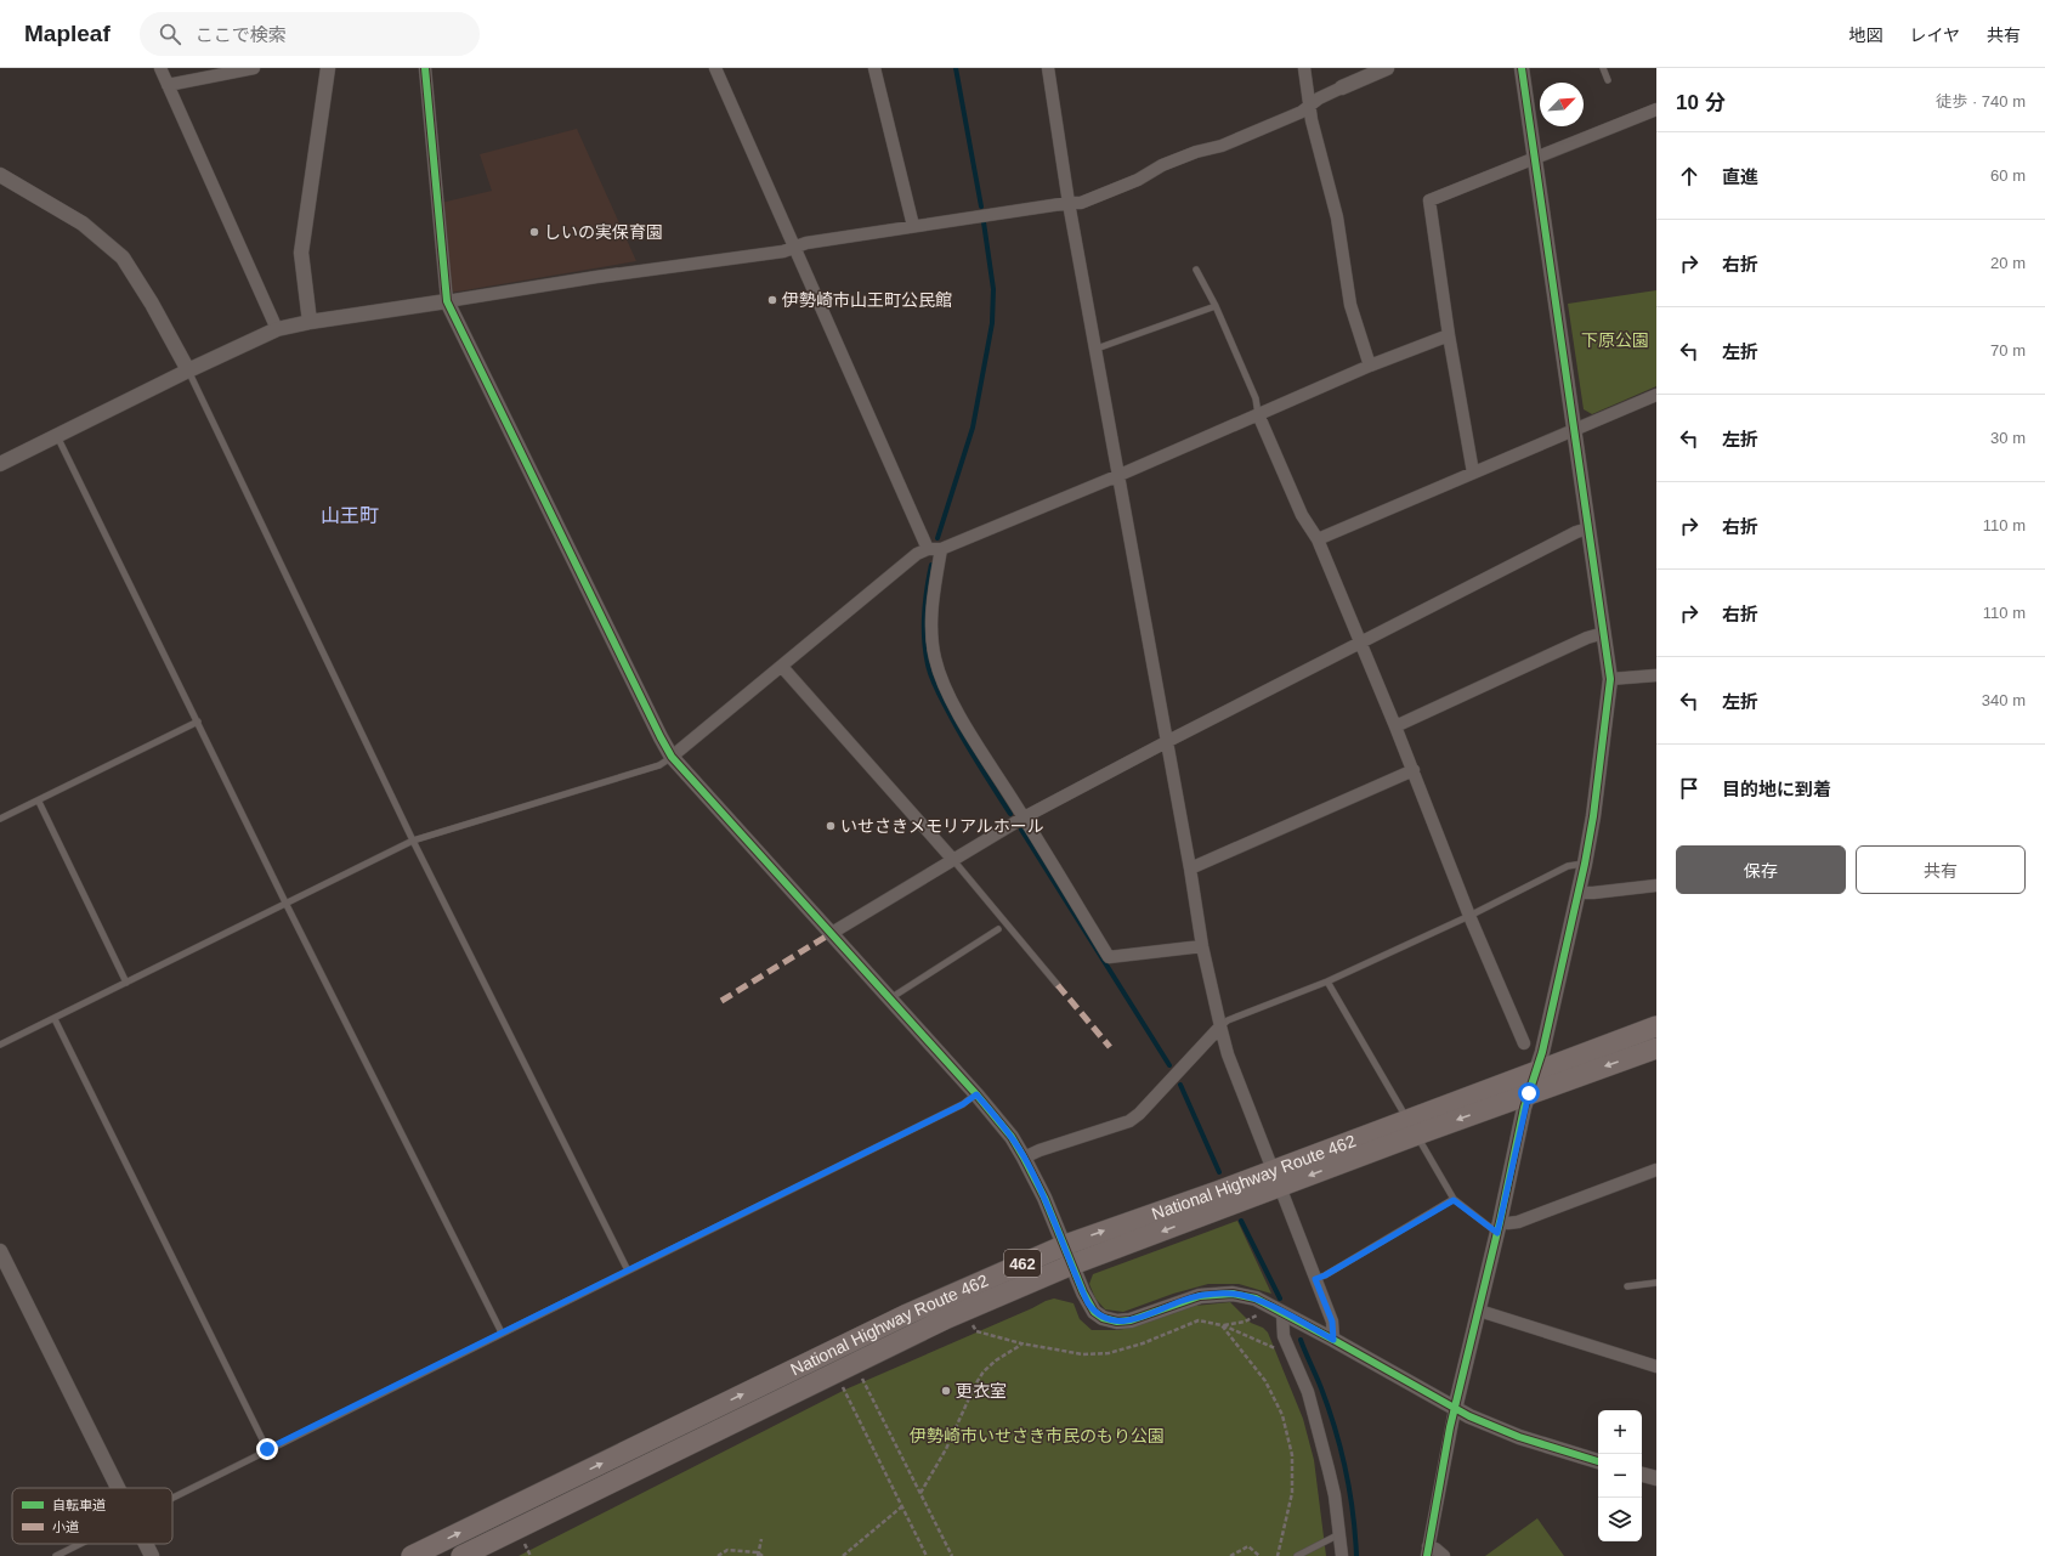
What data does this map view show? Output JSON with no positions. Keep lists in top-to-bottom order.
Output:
{
  "streets": {
    "highway": ["National Highway Route 462", "462"]
  },
  "districts": ["山王町"],
  "parks": ["下原公園", "伊勢崎市いせさき市民のもり公園"],
  "places": [
    "しいの実保育園",
    "伊勢崎市山王町公民館",
    "いせさきメモリアルホール",
    "更衣室"
  ],
  "legend": ["自転車道", "小道"],
  "north": "top right",
  "page": {
    "header": "Mapleaf",
    "search": "ここで検索",
    "nav": ["地図", "レイヤ", "共有"],
    "heading": ["10 分", "徒歩 · 740 m"],
    "list": [
      ["直進", "60 m"],
      ["右折", "20 m"],
      ["左折", "70 m"],
      ["左折", "30 m"],
      ["右折", "110 m"],
      ["右折", "110 m"],
      ["左折", "340 m"],
      "目的地に到着"
    ],
    "buttons": ["保存", "共有"],
    "map_buttons": ["+", "−"]
  }
}
